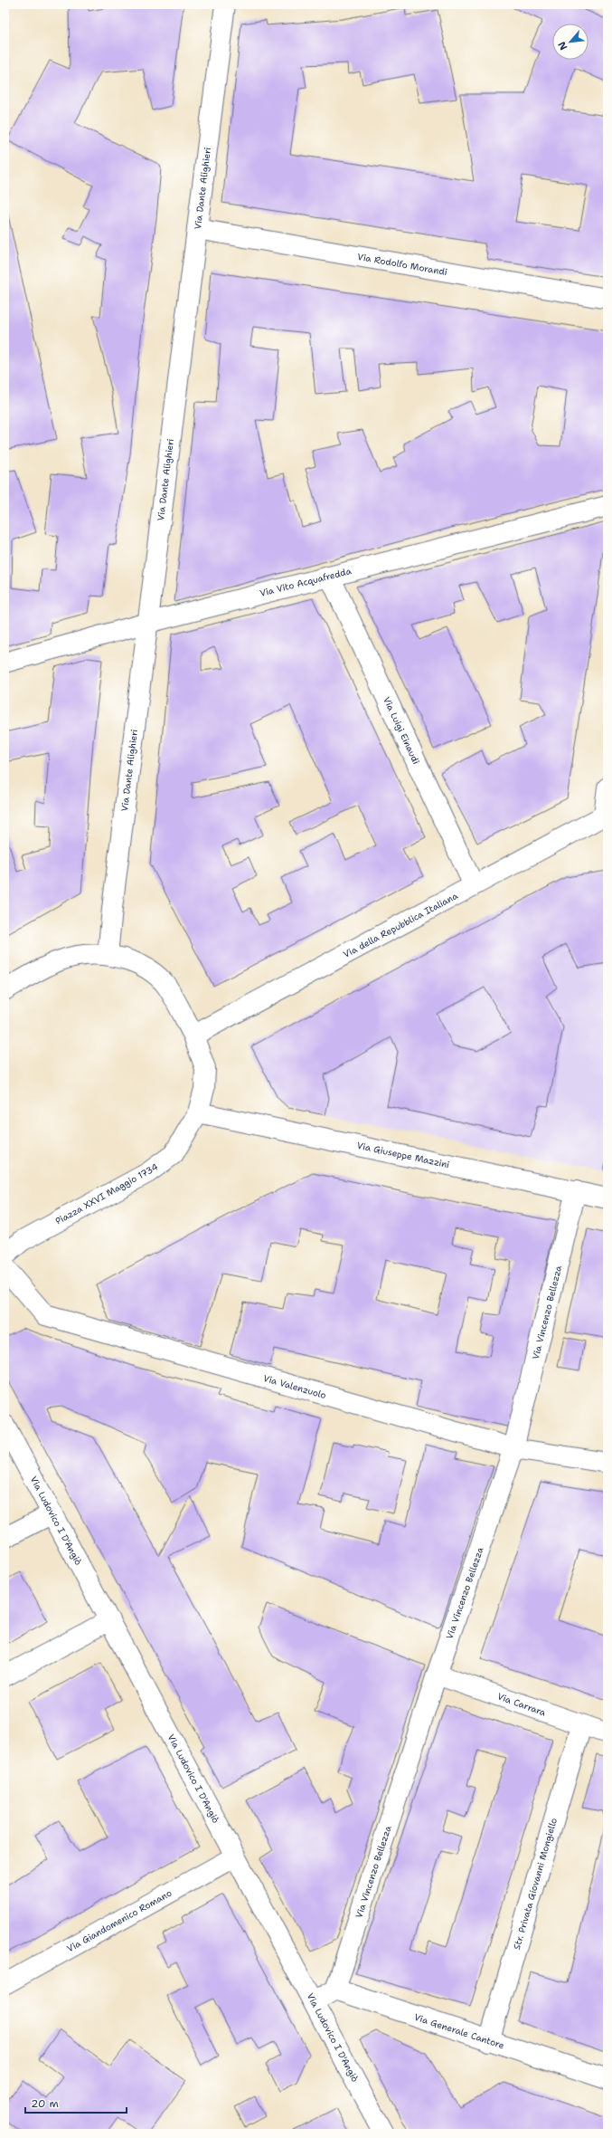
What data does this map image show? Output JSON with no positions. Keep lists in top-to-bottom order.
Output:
{
  "streets": {
    "street": [
      "Via Dante Alighieri",
      "Via Rodolfo Morandi",
      "Via Vito Acquafredda",
      "Via Luigi Einaudi",
      "Via della Repubblica Italiana",
      "Via Giuseppe Mazzini",
      "Piazza XXVI Maggio 1734",
      "Via Vincenzo Bellezza",
      "Via Valenzuolo",
      "Via Ludovico I D'Angiò",
      "Via Carrara",
      "Str. Privata Giovanni Mongiello",
      "Via Giandomenico Romano",
      "Via Generale Cantore"
    ]
  },
  "crossings": [
    ["Via Dante Alighieri", "Via Rodolfo Morandi"],
    ["Via Dante Alighieri", "Via Vito Acquafredda"],
    ["Via Dante Alighieri", "Piazza XXVI Maggio 1734"],
    ["Via Vito Acquafredda", "Via Luigi Einaudi"],
    ["Via Luigi Einaudi", "Via della Repubblica Italiana"],
    ["Via della Repubblica Italiana", "Piazza XXVI Maggio 1734"],
    ["Via Giuseppe Mazzini", "Piazza XXVI Maggio 1734"],
    ["Via Giuseppe Mazzini", "Via Vincenzo Bellezza"],
    ["Via Vincenzo Bellezza", "Via Valenzuolo"],
    ["Via Vincenzo Bellezza", "Via Carrara"],
    ["Via Vincenzo Bellezza", "Via Generale Cantore"],
    ["Via Ludovico I D'Angiò", "Via Giandomenico Romano"],
    ["Via Carrara", "Str. Privata Giovanni Mongiello"],
    ["Str. Privata Giovanni Mongiello", "Via Generale Cantore"]
  ],
  "scale_bar": "20 m",
  "north": "bottom left"
}
